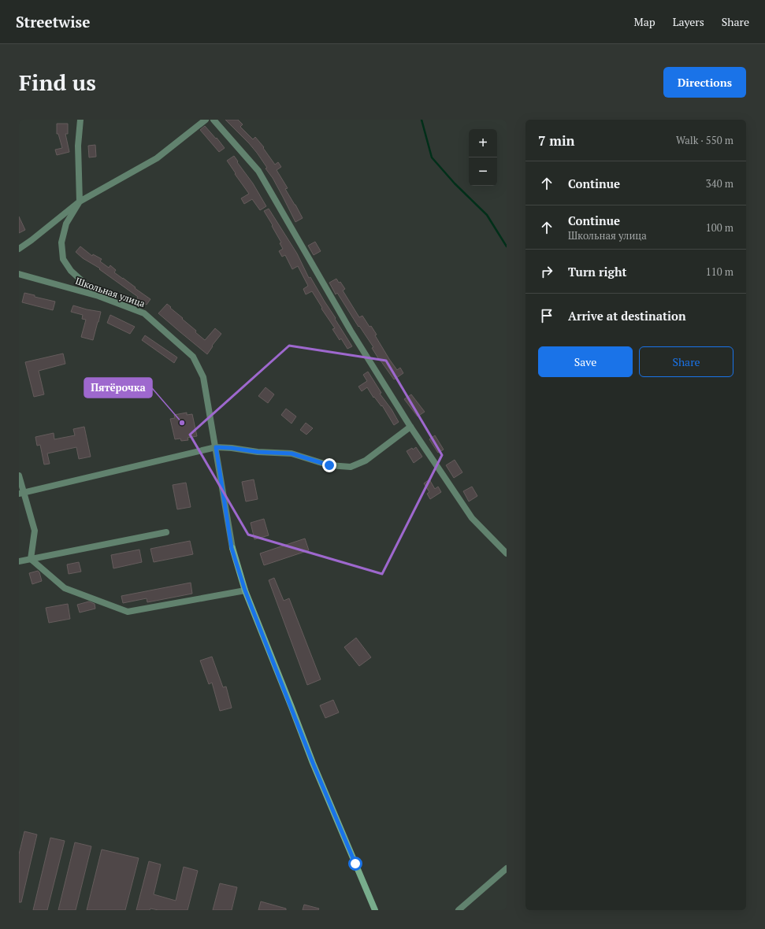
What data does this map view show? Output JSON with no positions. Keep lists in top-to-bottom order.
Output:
{
  "streets": {
    "street": ["Школьная улица"]
  },
  "places": ["Пятёрочка"],
  "page": {
    "header": "Streetwise",
    "nav": ["Map", "Layers", "Share"],
    "buttons": [
      "Directions",
      ["Save", "Share"]
    ],
    "title": "Find us",
    "heading": ["7 min", "Walk · 550 m"],
    "map_buttons": ["+", "−"],
    "list": [
      ["Continue", "340 m"],
      ["Continue", "Школьная улица", "100 m"],
      ["Turn right", "110 m"],
      "Arrive at destination"
    ]
  }
}
